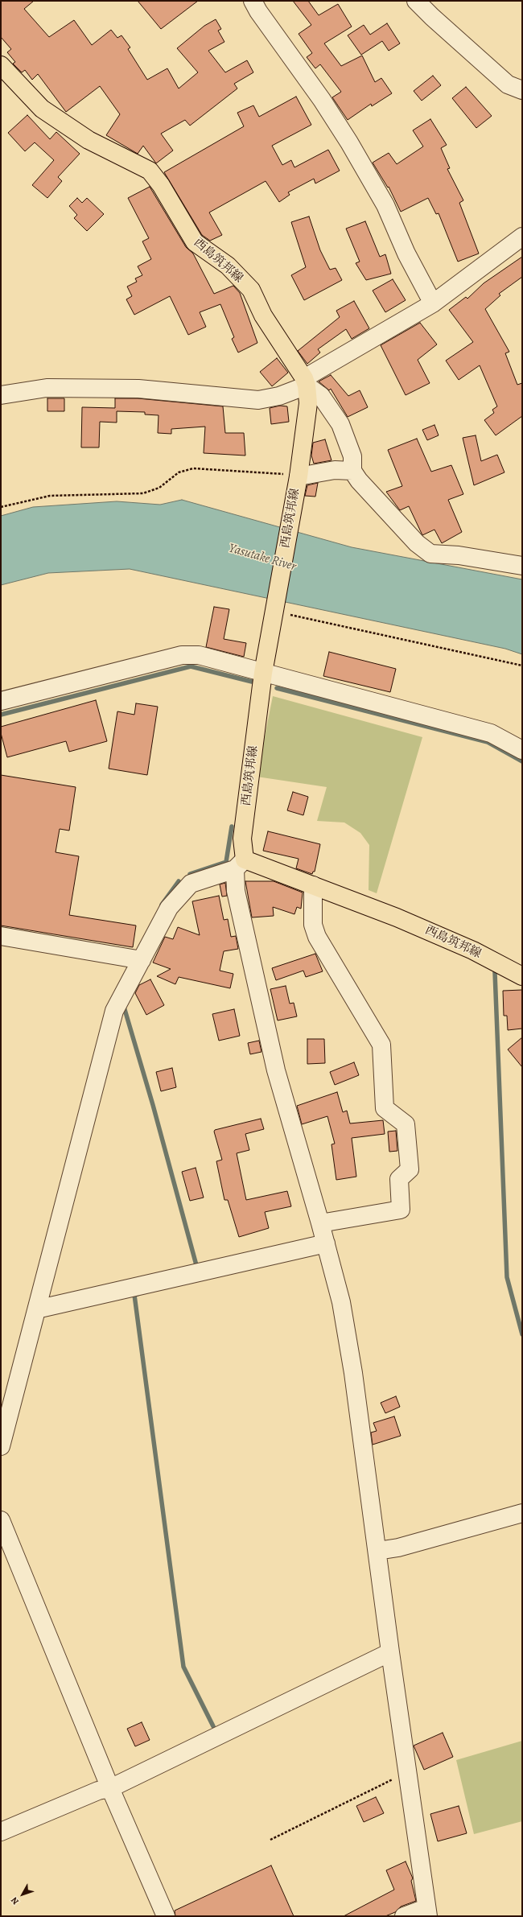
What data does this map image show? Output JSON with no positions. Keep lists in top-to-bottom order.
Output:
{
  "streets": {
    "main road": ["西島筑邦線"]
  },
  "water": ["Yasutake River"],
  "north": "bottom left"
}
